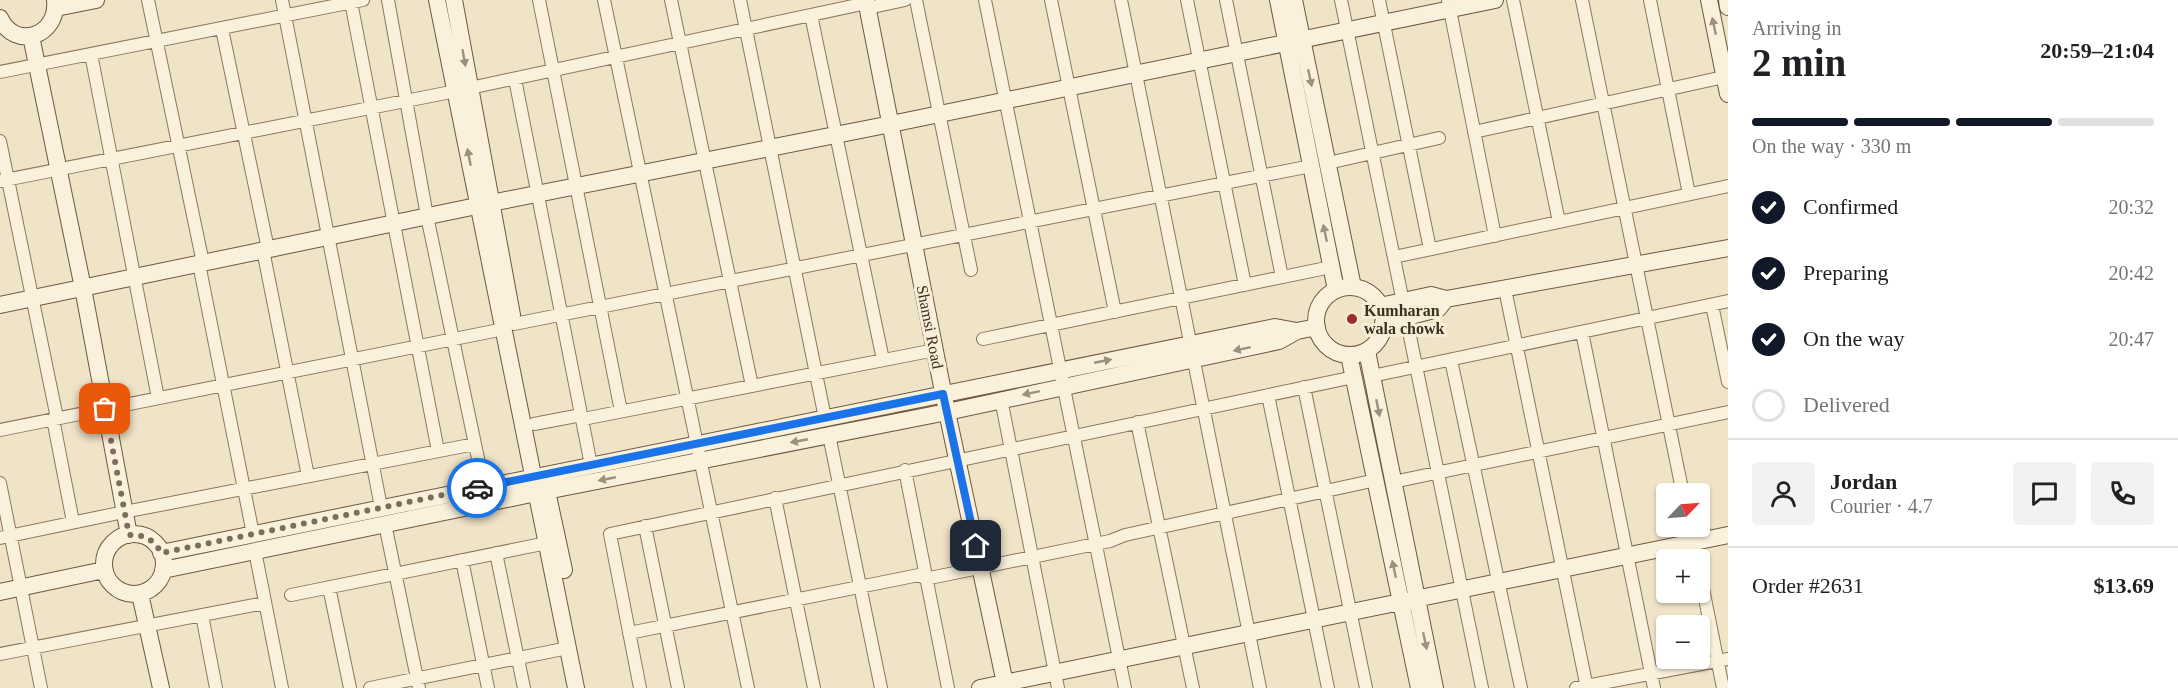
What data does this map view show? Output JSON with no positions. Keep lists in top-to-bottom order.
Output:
{
  "streets": {
    "street": ["Shamsi Road"]
  },
  "places": ["Kumharan wala chowk"],
  "north": "top right",
  "page": {
    "heading": ["2 min", "Arriving in", "20:59–21:04"],
    "panel": [
      "Jordan",
      "Courier · 4.7",
      "Order #2631",
      "$13.69"
    ],
    "bar": "On the way · 330 m",
    "list": [
      ["Confirmed", "20:32"],
      ["Preparing", "20:42"],
      ["On the way", "20:47"],
      "Delivered"
    ],
    "map_buttons": ["+", "−"]
  }
}
